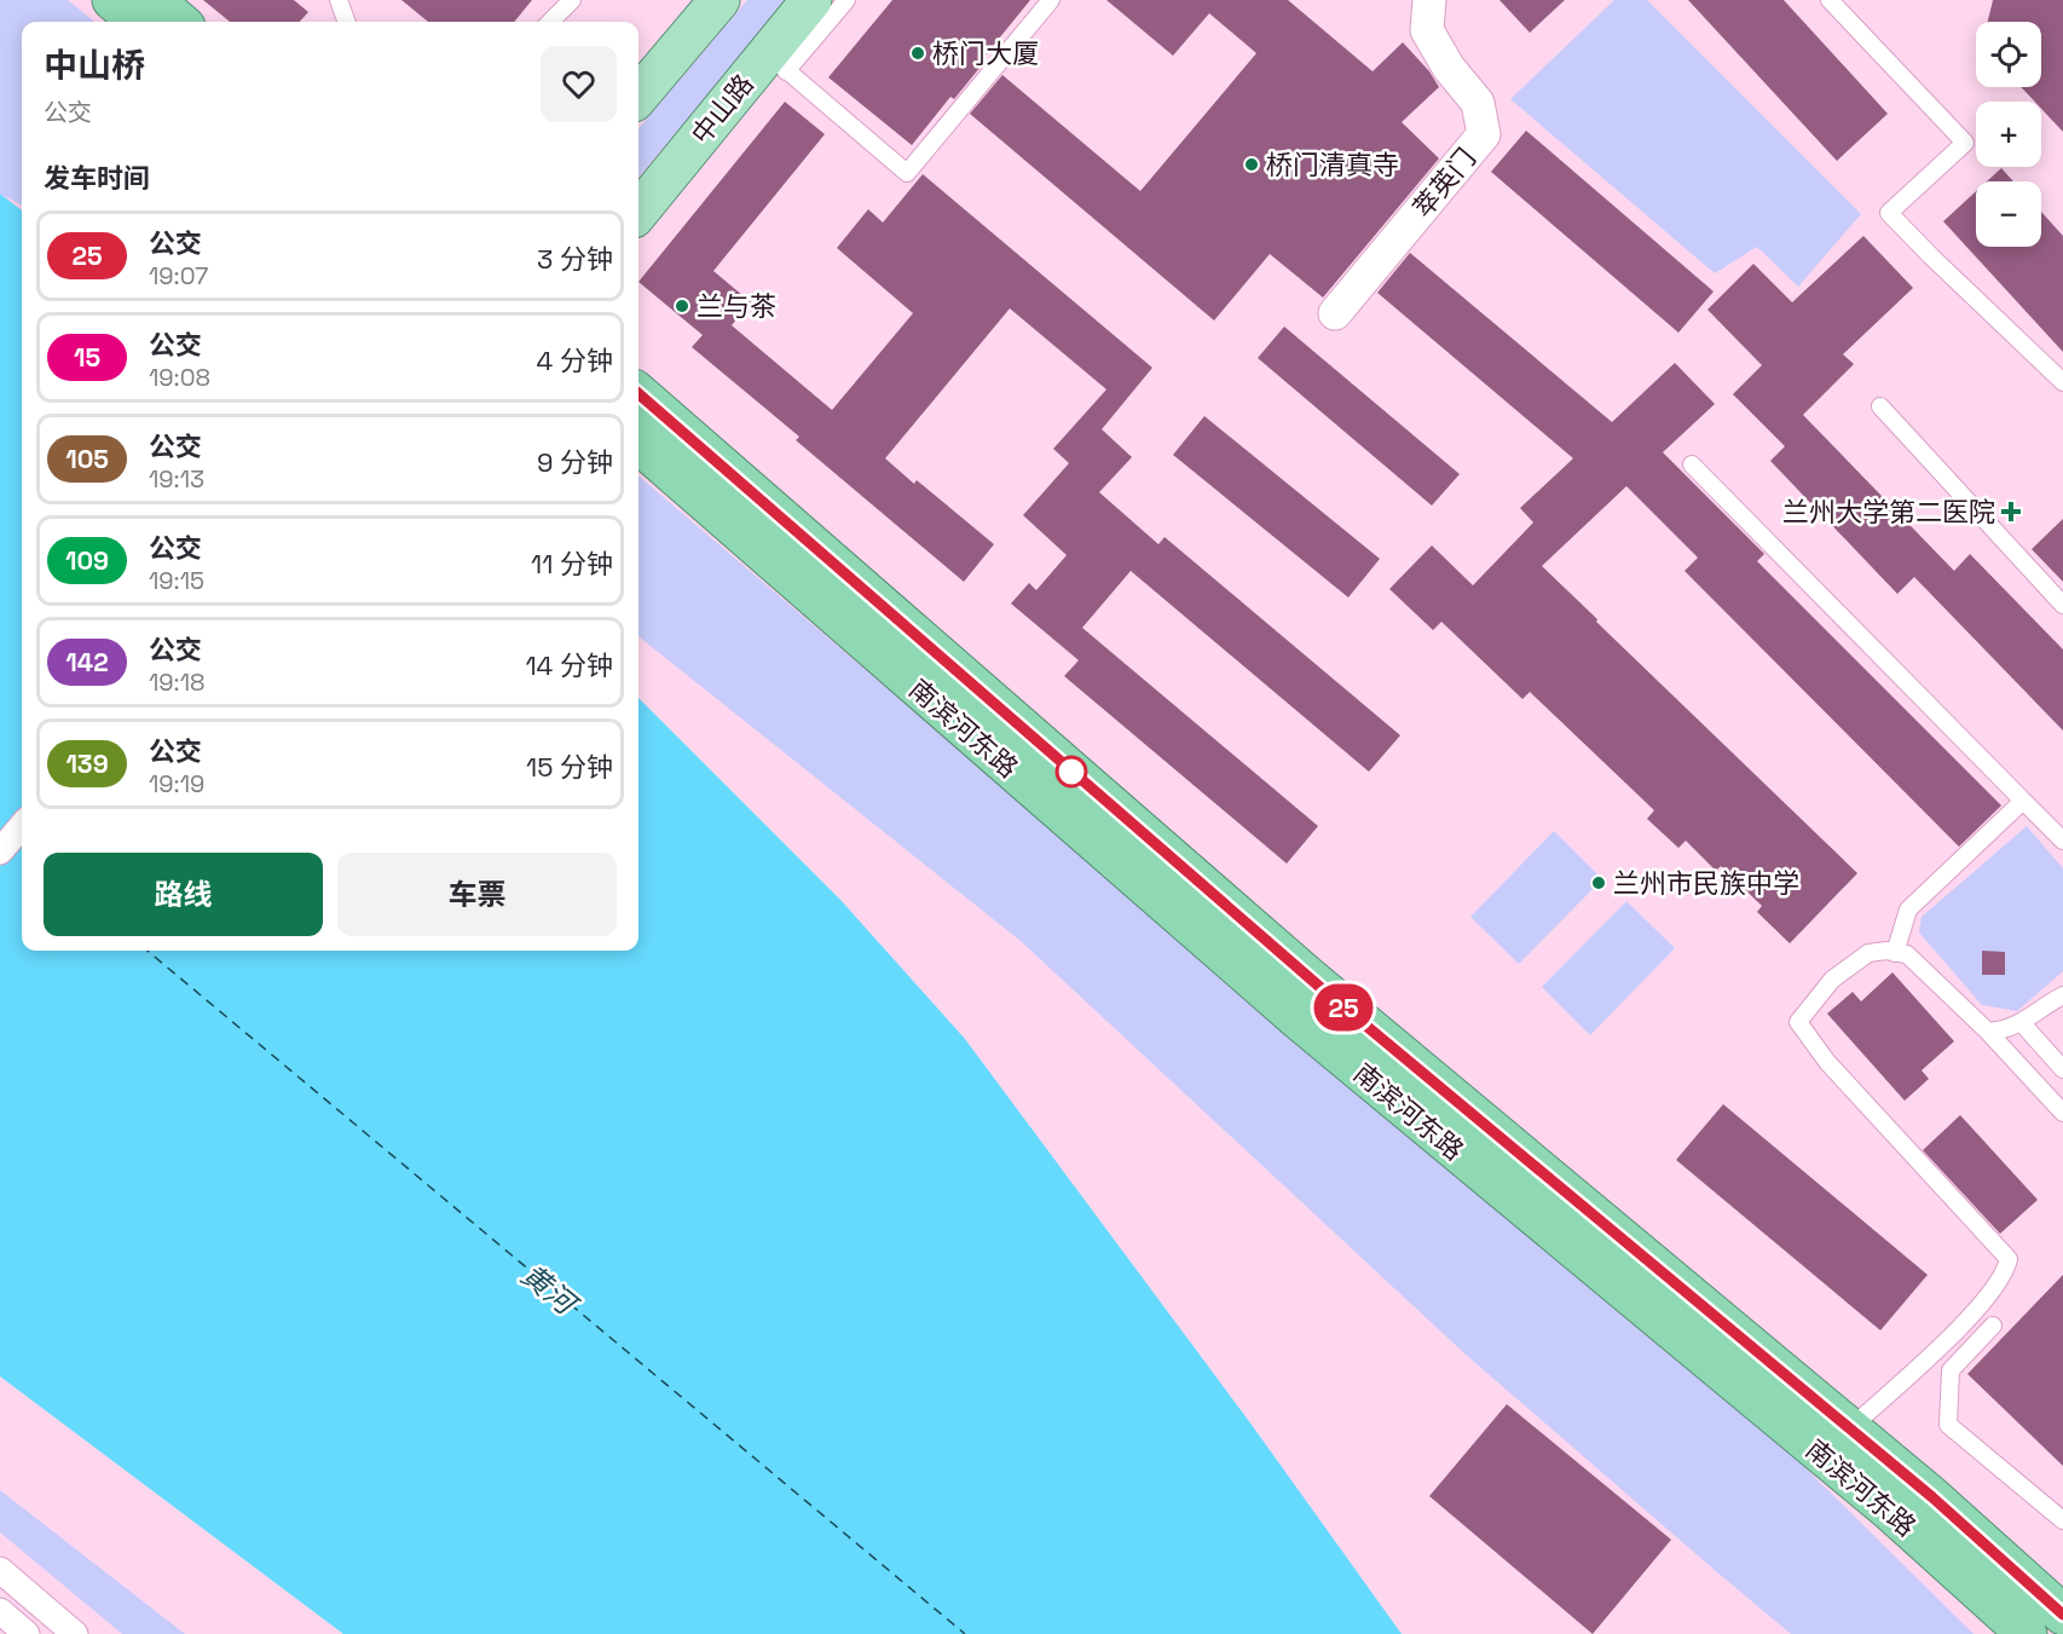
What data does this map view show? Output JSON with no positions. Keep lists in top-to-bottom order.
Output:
{
  "streets": {
    "highway": ["南滨河东路"],
    "main road": ["中山路"],
    "street": ["萃英门"]
  },
  "water": ["黄河"],
  "places": {
    "other": [
      "桥门大厦",
      "桥门清真寺",
      "兰与茶",
      "兰州市民族中学"
    ],
    "health": ["兰州大学第二医院"]
  },
  "lines": ["bus line 25"],
  "page": {
    "on_map": "25",
    "map_buttons": ["+", "−"],
    "heading": [
      ["中山桥", "公交"],
      "发车时间"
    ],
    "list": [
      {
        "mark": "25",
        "name": "公交",
        "note": "19:07",
        "value": "3 分钟"
      },
      {
        "mark": "15",
        "name": "公交",
        "note": "19:08",
        "value": "4 分钟"
      },
      {
        "mark": "105",
        "name": "公交",
        "note": "19:13",
        "value": "9 分钟"
      },
      {
        "mark": "109",
        "name": "公交",
        "note": "19:15",
        "value": "11 分钟"
      },
      {
        "mark": "142",
        "name": "公交",
        "note": "19:18",
        "value": "14 分钟"
      },
      {
        "mark": "139",
        "name": "公交",
        "note": "19:19",
        "value": "15 分钟"
      }
    ],
    "buttons": ["路线", "车票"]
  }
}
